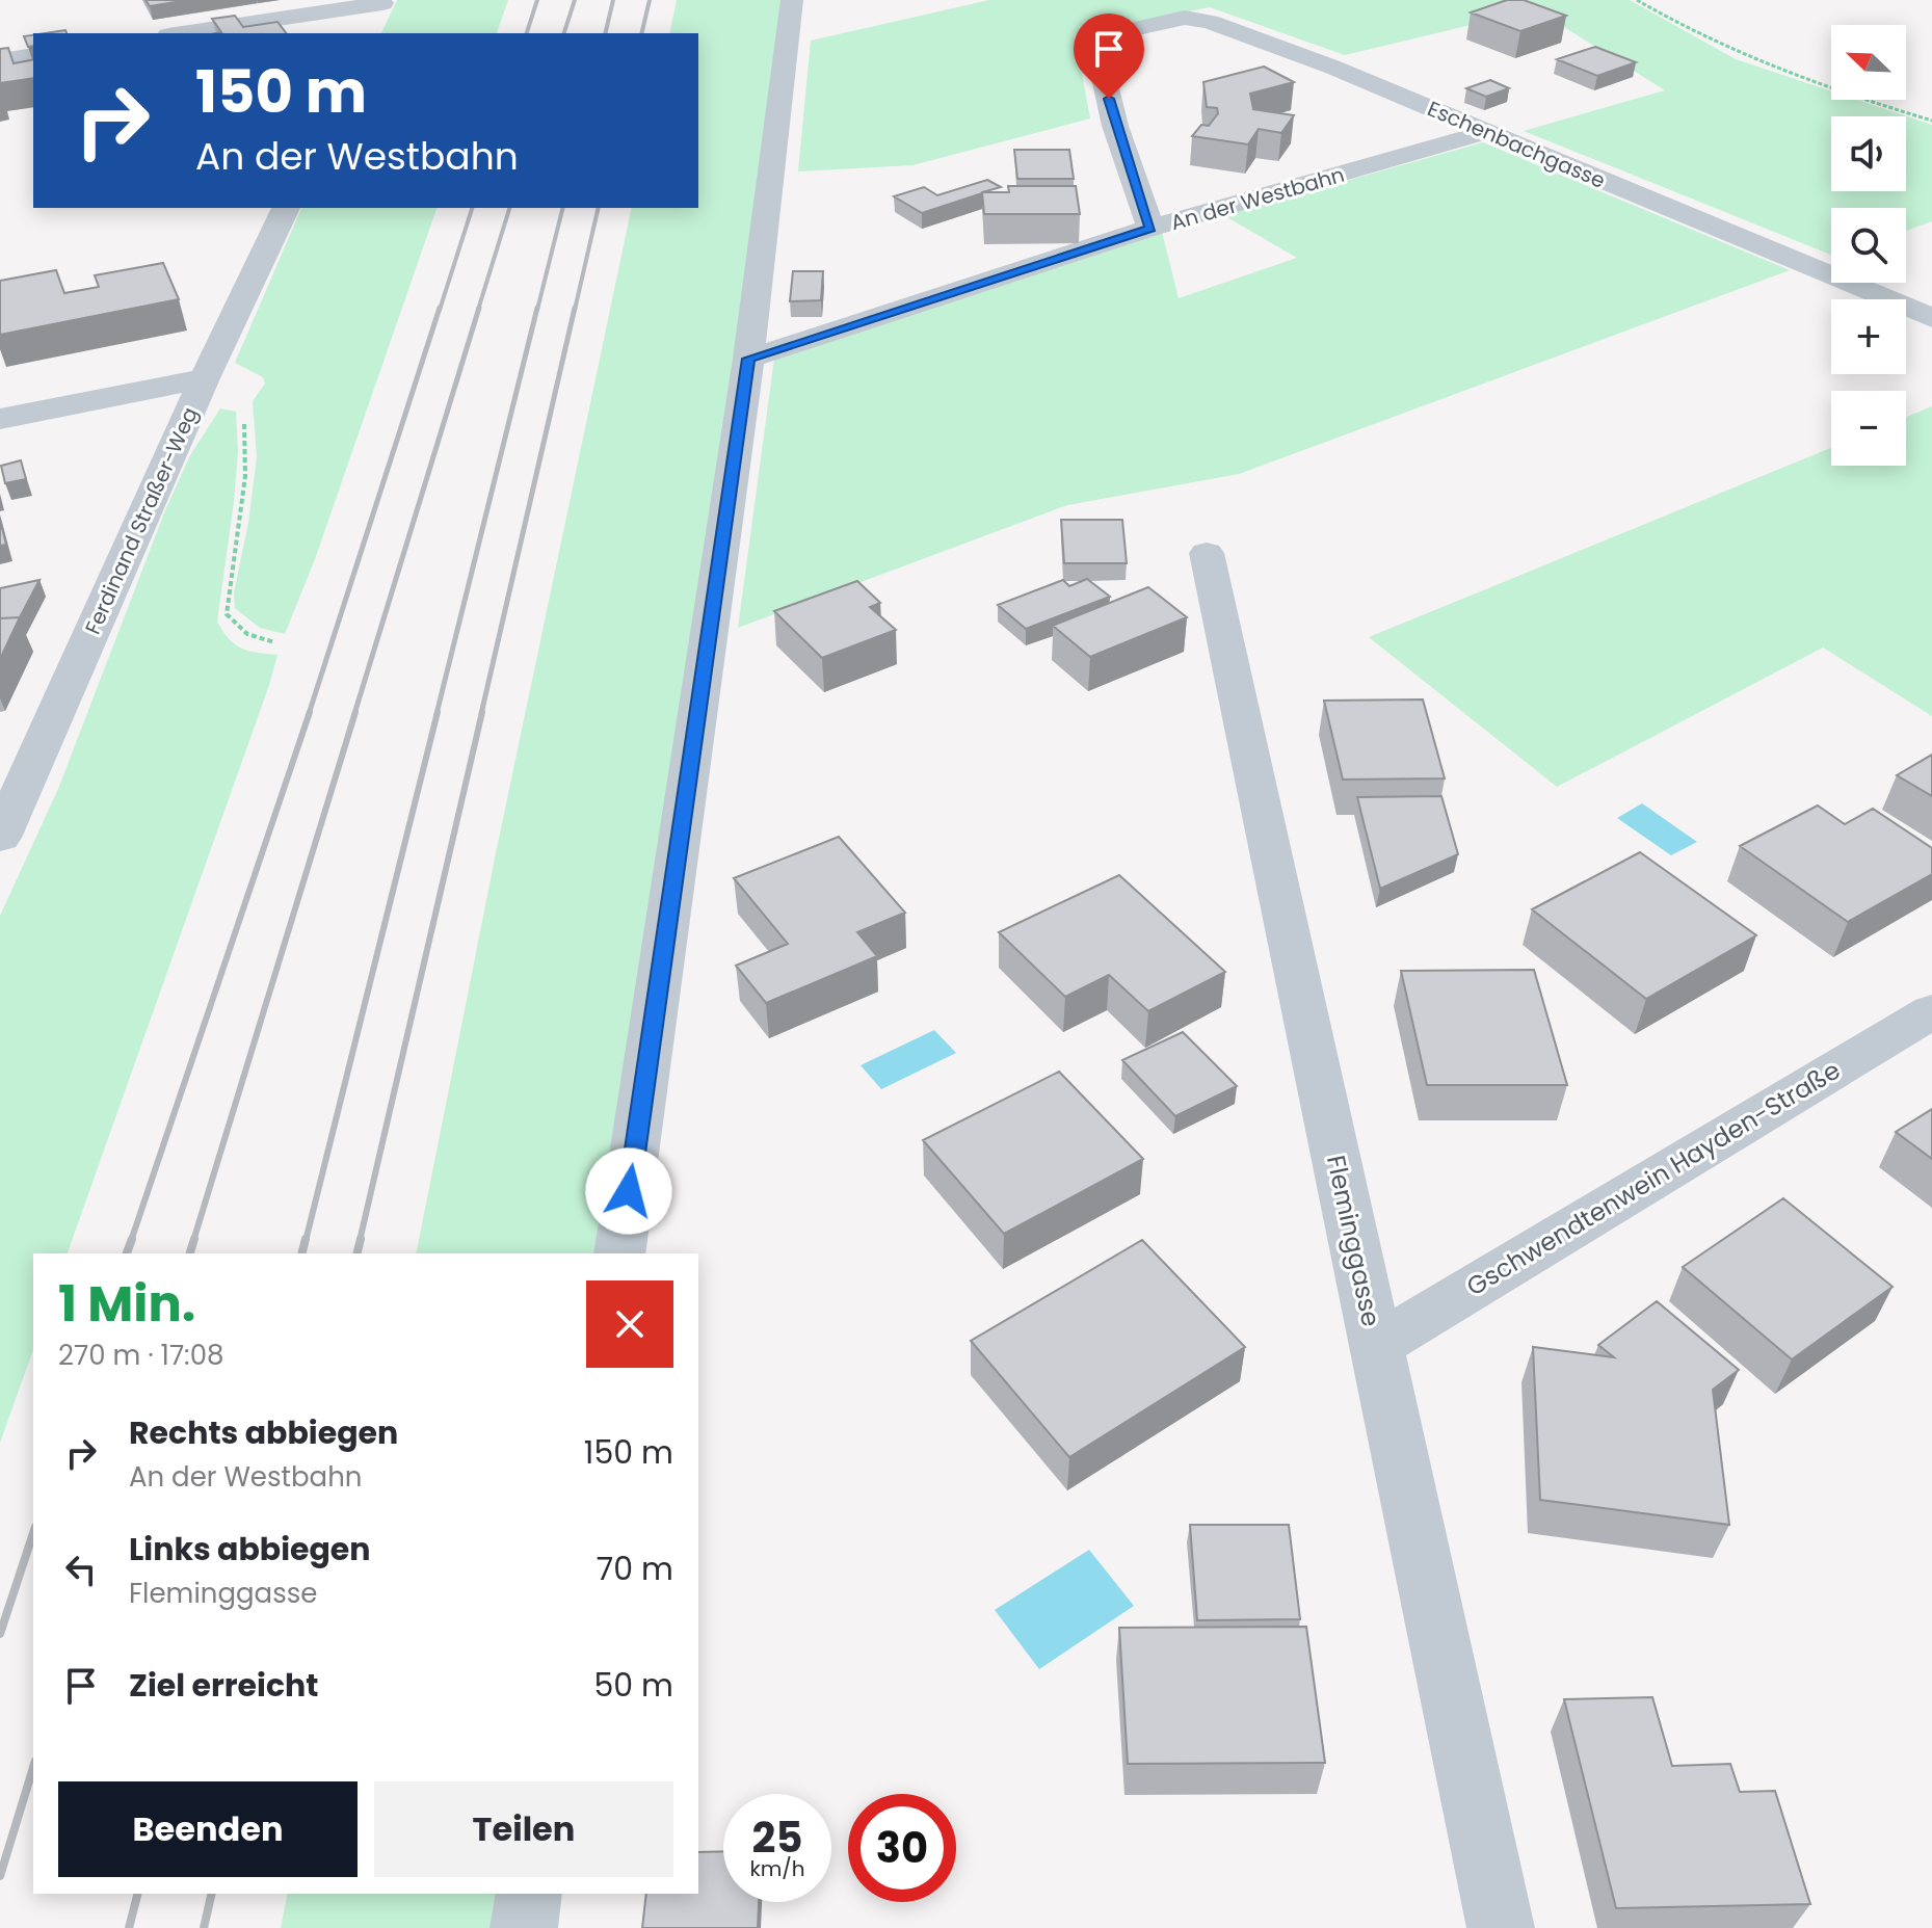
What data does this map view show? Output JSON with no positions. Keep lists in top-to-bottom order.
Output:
{
  "streets": {
    "street": [
      "Eschenbachgasse",
      "An der Westbahn",
      "Ferdinand Straßer-Weg",
      "Gschwendtenwein Hayden-Straße",
      "Fleminggasse"
    ]
  },
  "crossings": [
    ["Eschenbachgasse", "An der Westbahn"],
    ["Gschwendtenwein Hayden-Straße", "Fleminggasse"]
  ],
  "north": "top left",
  "page": {
    "map_buttons": ["+", "−"],
    "turn": ["150 m", "An der Westbahn"],
    "heading": ["1 Min.", "270 m · 17:08"],
    "list": [
      {
        "name": "Rechts abbiegen",
        "note": "An der Westbahn",
        "value": "150 m"
      },
      {
        "name": "Links abbiegen",
        "note": "Fleminggasse",
        "value": "70 m"
      },
      {
        "name": "Ziel erreicht",
        "value": "50 m"
      }
    ],
    "buttons": ["Beenden", "Teilen"],
    "speed": "25 km/h",
    "limit": "30"
  }
}
